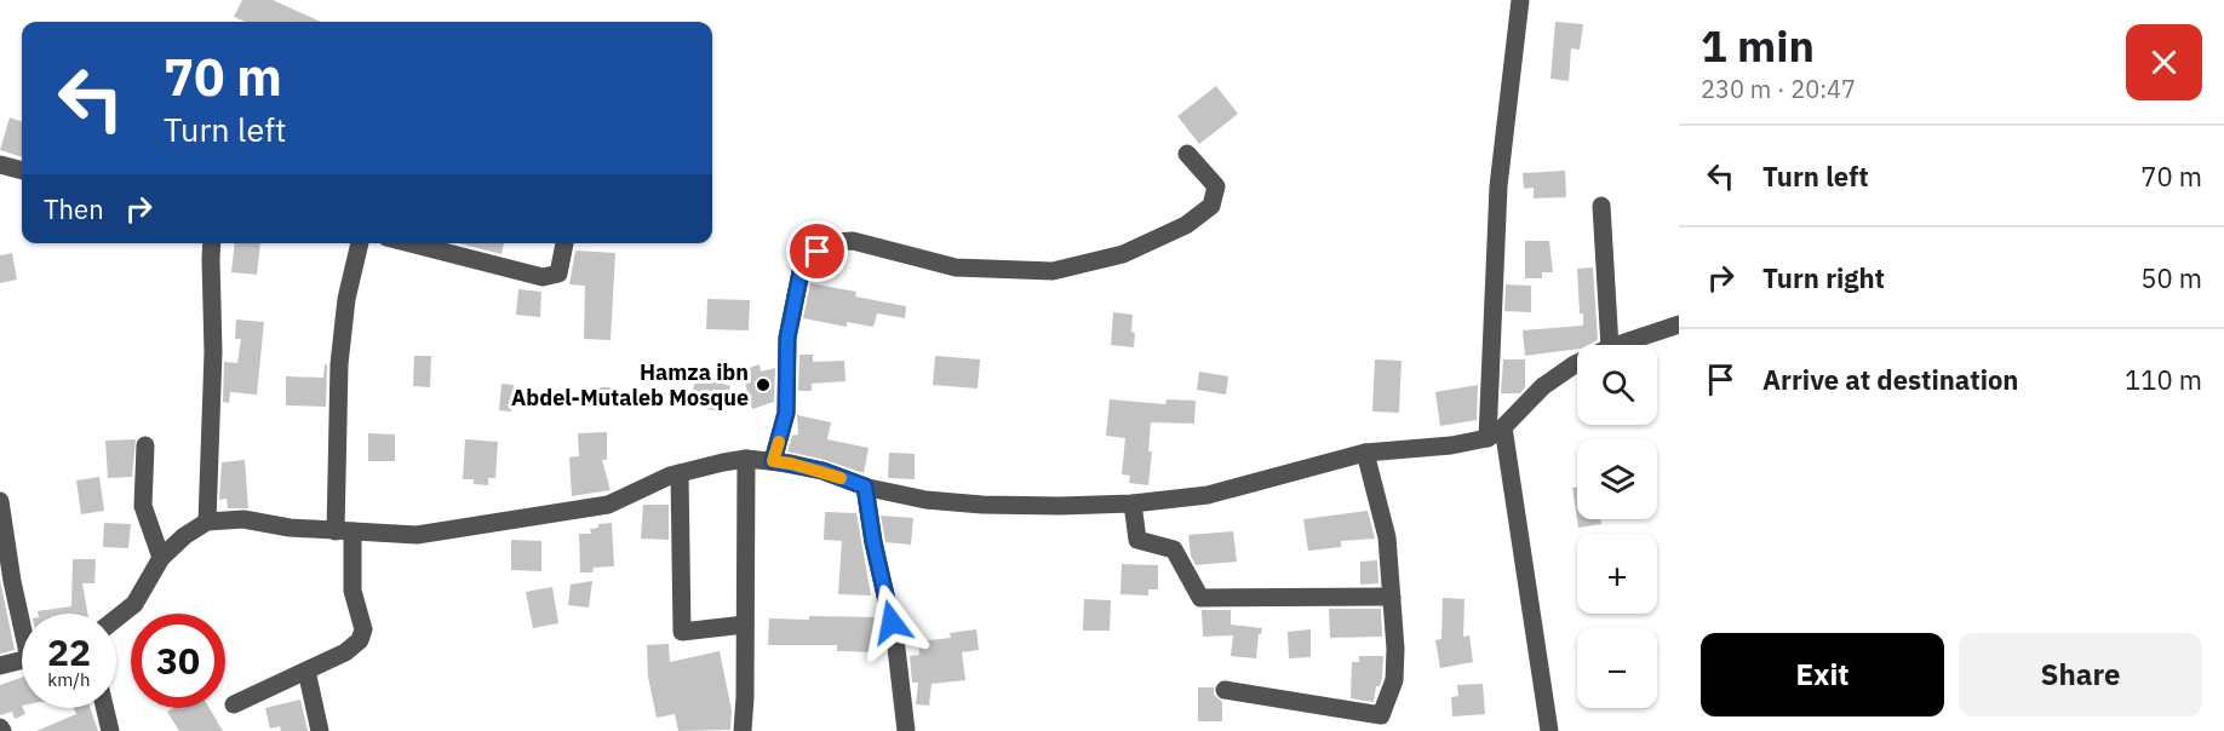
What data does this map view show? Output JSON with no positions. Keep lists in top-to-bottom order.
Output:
{
  "places": ["Hamza ibn Abdel-Mutaleb Mosque"],
  "page": {
    "heading": ["1 min", "230 m · 20:47"],
    "turn": ["70 m", "Turn left"],
    "list": [
      {
        "name": "Turn left",
        "value": "70 m"
      },
      {
        "name": "Turn right",
        "value": "50 m"
      },
      {
        "name": "Arrive at destination",
        "value": "110 m"
      }
    ],
    "then": "Then",
    "map_buttons": ["+", "−"],
    "speed": "22 km/h",
    "limit": "30",
    "buttons": ["Exit", "Share"]
  }
}
